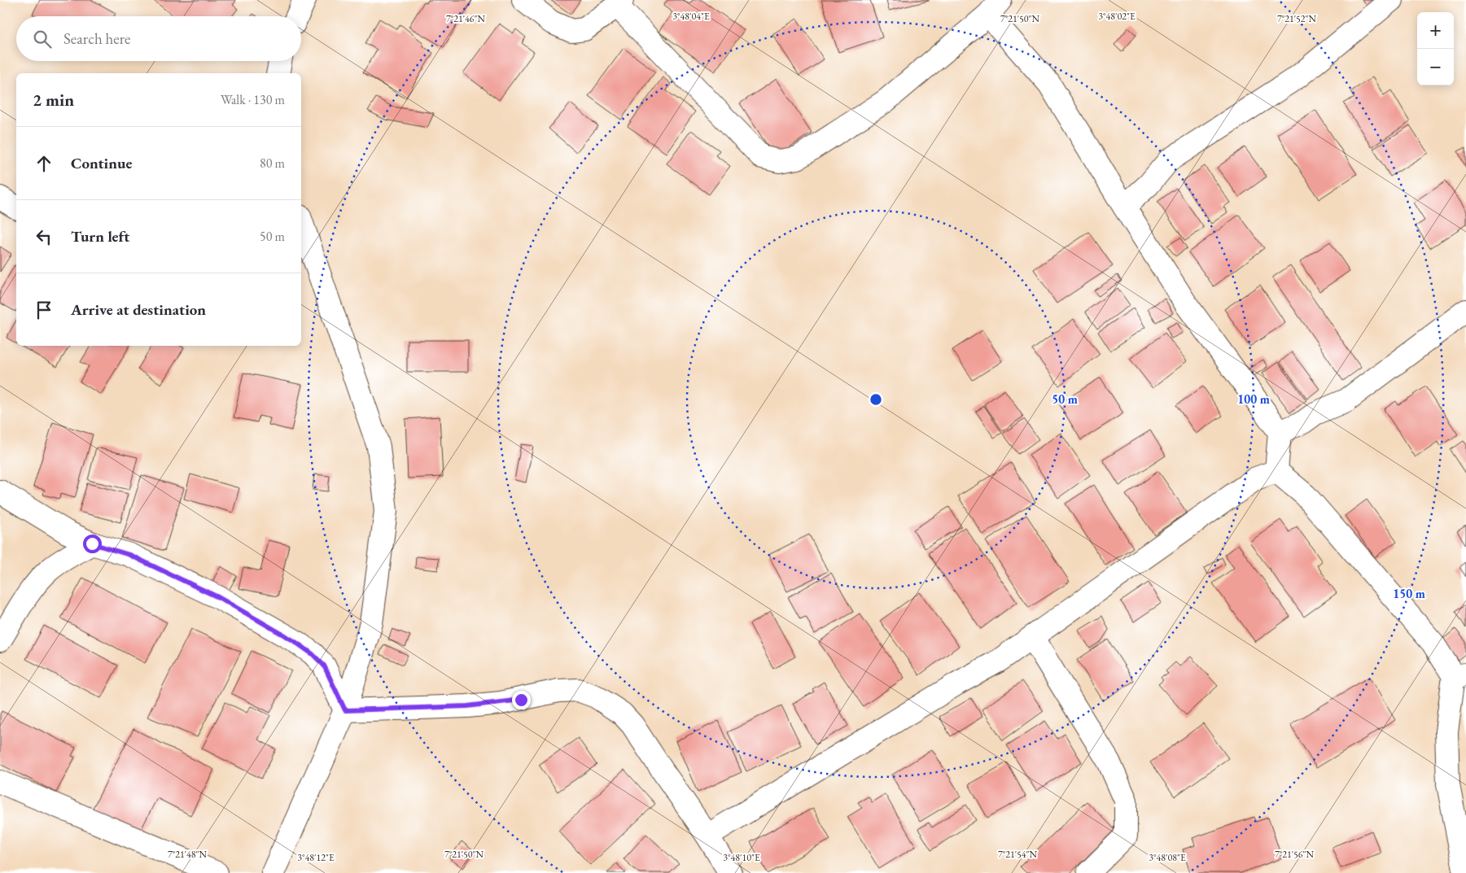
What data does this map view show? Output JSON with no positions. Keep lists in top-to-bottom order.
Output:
{
  "page": {
    "map_buttons": ["+", "−"],
    "search": "Search here",
    "heading": ["2 min", "Walk · 130 m"],
    "list": [
      ["Continue", "80 m"],
      ["Turn left", "50 m"],
      "Arrive at destination"
    ]
  },
  "coordinates": [
    "3°48'04\"E",
    "3°48'02\"E",
    "7°21'46\"N",
    "7°21'50\"N",
    "7°21'52\"N",
    "7°21'48\"N",
    "7°21'54\"N",
    "7°21'56\"N",
    "3°48'12\"E",
    "3°48'10\"E",
    "3°48'08\"E"
  ],
  "rings": ["50 m", "100 m", "150 m"]
}
